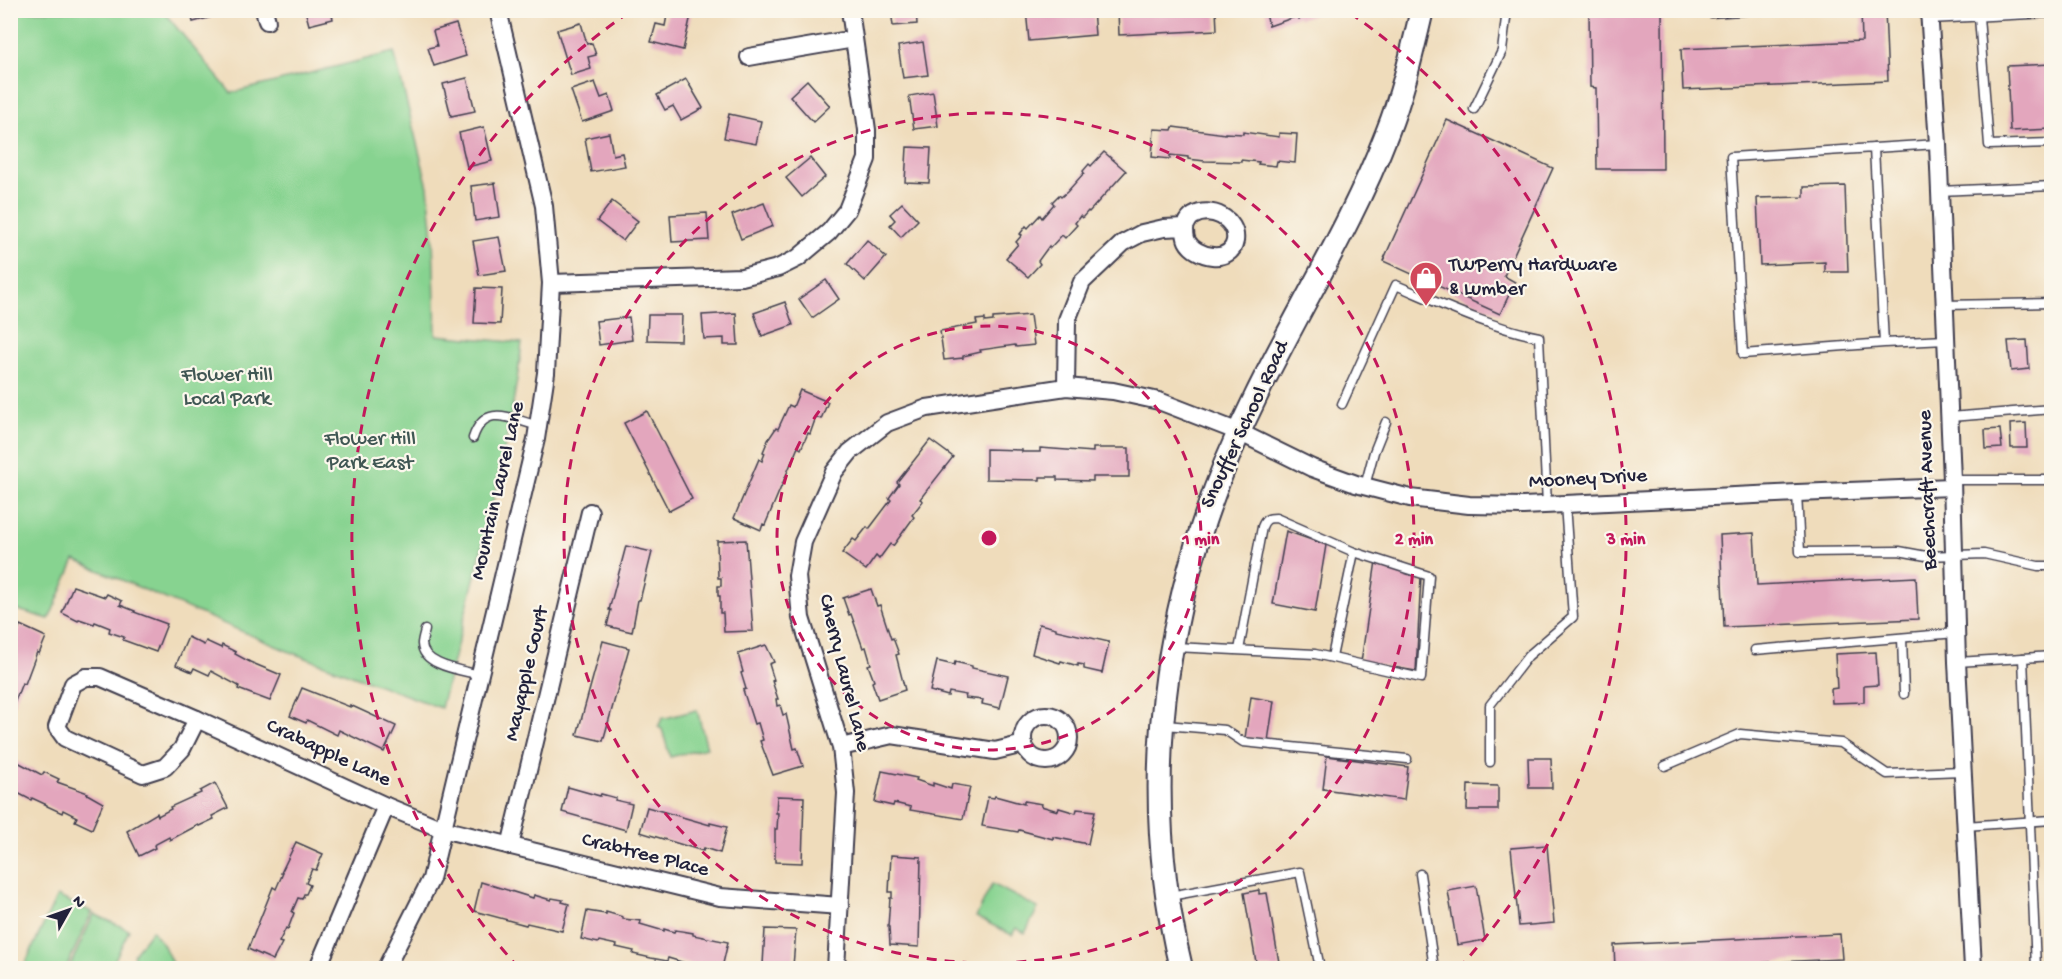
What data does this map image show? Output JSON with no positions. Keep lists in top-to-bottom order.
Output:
{
  "streets": {
    "main road": ["Snouffer School Road"],
    "street": [
      "Mooney Drive",
      "Beechcraft Avenue",
      "Mountain Laurel Lane",
      "Cherry Laurel Lane",
      "Mayapple Court",
      "Crabapple Lane",
      "Crabtree Place"
    ]
  },
  "crossings": [
    ["Snouffer School Road", "Mooney Drive"],
    ["Snouffer School Road", "Cherry Laurel Lane"],
    ["Mooney Drive", "Beechcraft Avenue"],
    ["Mooney Drive", "Cherry Laurel Lane"],
    ["Mountain Laurel Lane", "Crabapple Lane"],
    ["Mountain Laurel Lane", "Crabtree Place"],
    ["Cherry Laurel Lane", "Crabtree Place"],
    ["Mayapple Court", "Crabtree Place"],
    ["Crabapple Lane", "Crabtree Place"]
  ],
  "parks": ["Flower Hill Local Park", "Flower Hill Park East"],
  "places": {
    "shop": ["TWPerry Hardware & Lumber"]
  },
  "north": "top right",
  "rings": ["1 min", "2 min", "3 min"]
}
